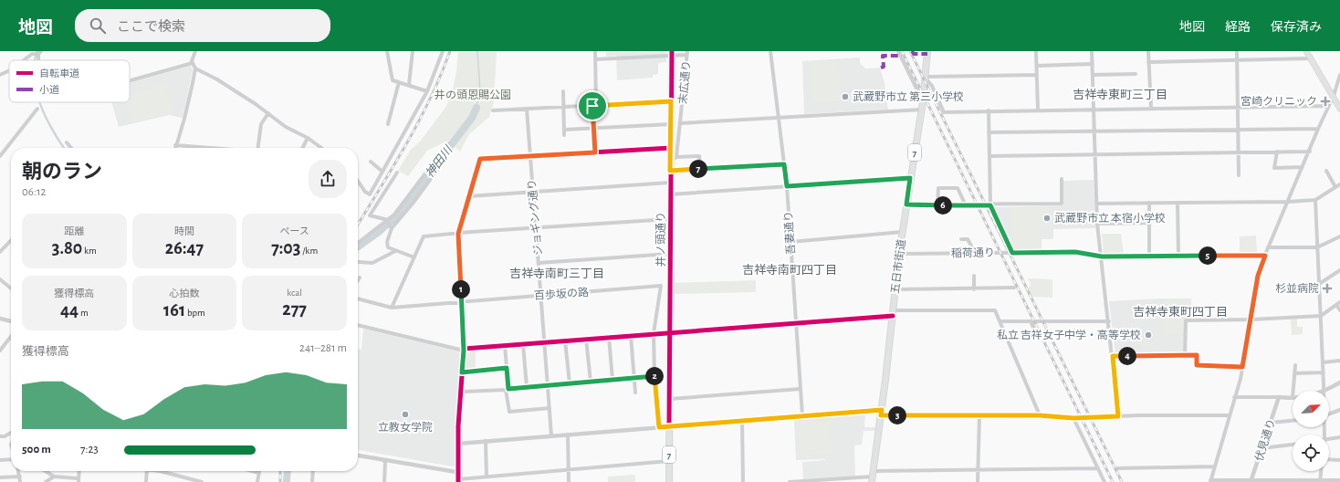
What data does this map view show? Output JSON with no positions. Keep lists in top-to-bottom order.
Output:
{
  "streets": {
    "main road": ["7", "井ノ頭通り", "五日市街道"],
    "street": [
      "末広通り",
      "ジョギング通り",
      "吾妻通り",
      "稲荷通り",
      "百歩坂の路",
      "伏見通り"
    ]
  },
  "crossings": [
    ["ジョギング通り", "百歩坂の路"],
    ["稲荷通り", "五日市街道"]
  ],
  "districts": [
    "吉祥寺東町三丁目",
    "吉祥寺南町四丁目",
    "吉祥寺南町三丁目",
    "吉祥寺東町四丁目"
  ],
  "water": ["神田川"],
  "parks": ["井の頭恩賜公園"],
  "places": {
    "other": [
      "武蔵野市立 第三小学校",
      "武蔵野市立 本宿小学校",
      "私立 吉祥女子中学・高等学校",
      "立教女学院"
    ],
    "health": ["宮崎クリニック", "杉並病院"]
  },
  "legend": ["自転車道", "小道"],
  "north": "top right",
  "page": {
    "header": "地図",
    "search": "ここで検索",
    "nav": ["地図", "経路", "保存済み"],
    "heading": ["朝のラン", "06:12"],
    "pins": [
      "7",
      "6",
      "5",
      "1",
      "4",
      "2",
      "3"
    ],
    "stats": [
      ["距離", "3.80 km"],
      ["時間", "26:47"],
      ["ペース", "7:03 /km"],
      ["獲得標高", "44 m"],
      ["心拍数", "161 bpm"],
      ["kcal", "277"]
    ],
    "chart": ["獲得標高", "241–281 m"],
    "list": [
      {
        "name": "500 m",
        "note": "7:23"
      }
    ]
  }
}
